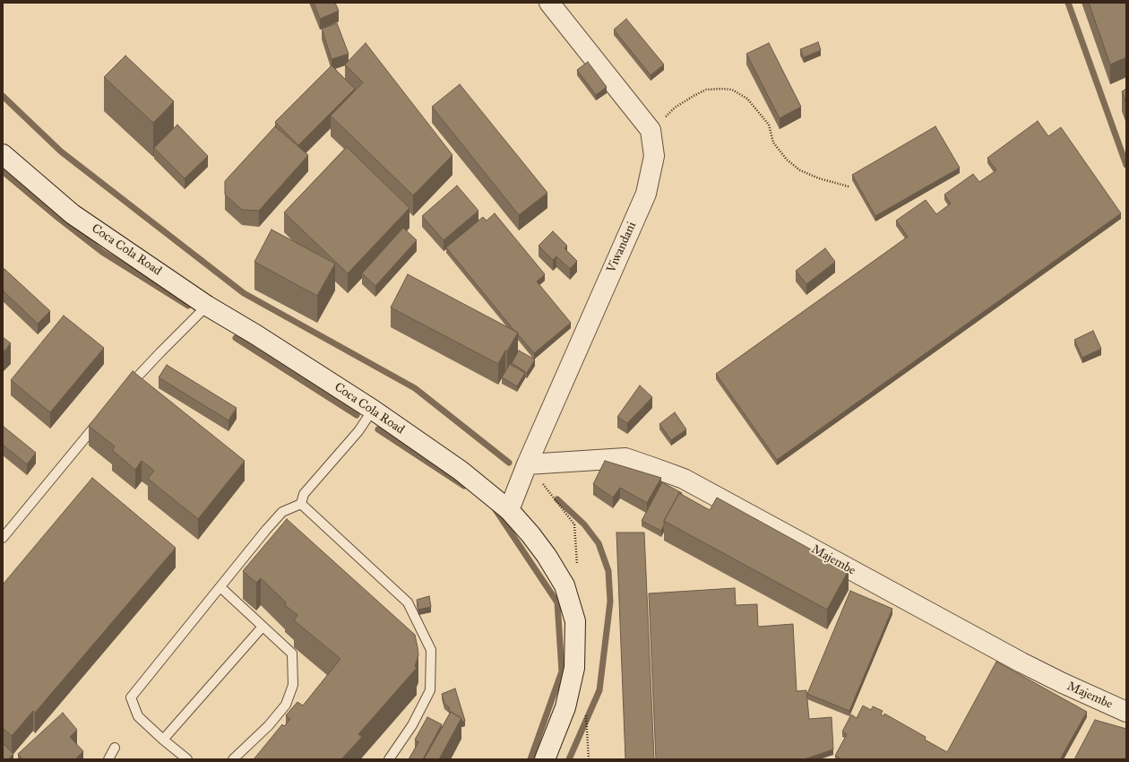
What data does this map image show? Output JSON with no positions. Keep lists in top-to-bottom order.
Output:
{
  "streets": {
    "street": ["Viwandani", "Coca Cola Road", "Majembe"]
  },
  "crossings": [
    ["Viwandani", "Coca Cola Road"],
    ["Viwandani", "Majembe"]
  ]
}
